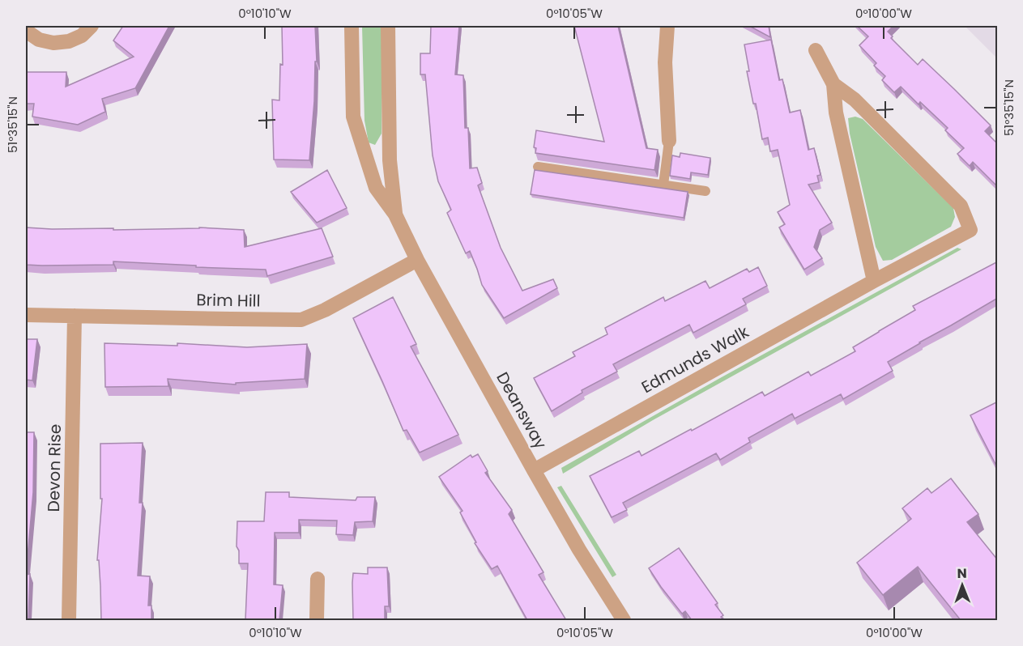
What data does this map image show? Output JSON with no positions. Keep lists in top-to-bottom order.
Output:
{
  "streets": {
    "street": [
      "Brim Hill",
      "Edmunds Walk",
      "Deansway",
      "Devon Rise"
    ]
  },
  "crossings": [
    ["Brim Hill", "Deansway"],
    ["Brim Hill", "Devon Rise"],
    ["Edmunds Walk", "Deansway"]
  ],
  "north": "top",
  "coordinates": [
    "0°10'10\"W",
    "0°10'05\"W",
    "0°10'00\"W",
    "51°35'15\"N"
  ]
}
